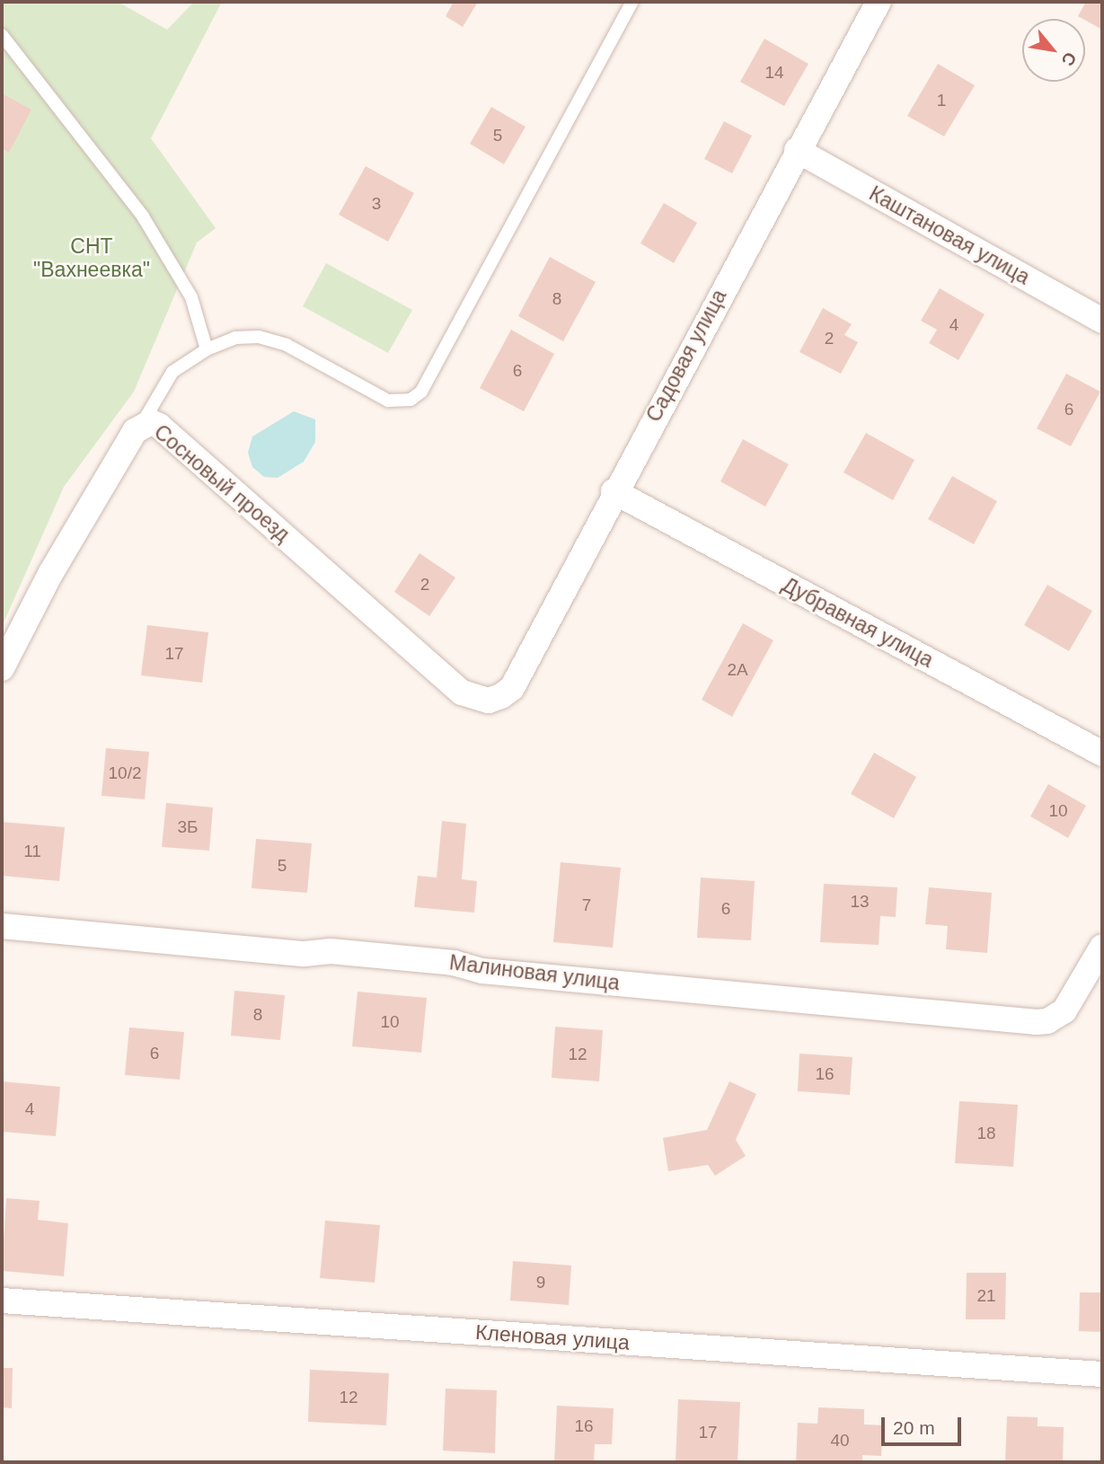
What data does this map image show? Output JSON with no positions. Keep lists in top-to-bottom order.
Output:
{
  "streets": {
    "street": [
      "Каштановая улица",
      "Садовая улица",
      "Сосновый проезд",
      "Дубравная улица",
      "Малиновая улица",
      "Кленовая улица"
    ]
  },
  "crossings": [
    ["Каштановая улица", "Садовая улица"],
    ["Садовая улица", "Сосновый проезд"],
    ["Садовая улица", "Дубравная улица"]
  ],
  "parks": ["СНТ \"Вахнеевка\""],
  "house_numbers": [
    "14",
    "1",
    "5",
    "3",
    "8",
    "4",
    "2",
    "6",
    "6",
    "2",
    "17",
    "2А",
    "10/2",
    "10",
    "3Б",
    "11",
    "5",
    "13",
    "7",
    "6",
    "8",
    "10",
    "6",
    "12",
    "16",
    "4",
    "18",
    "9",
    "21",
    "12",
    "16",
    "17",
    "40"
  ],
  "scale_bar": "20 m",
  "north": "bottom right"
}
